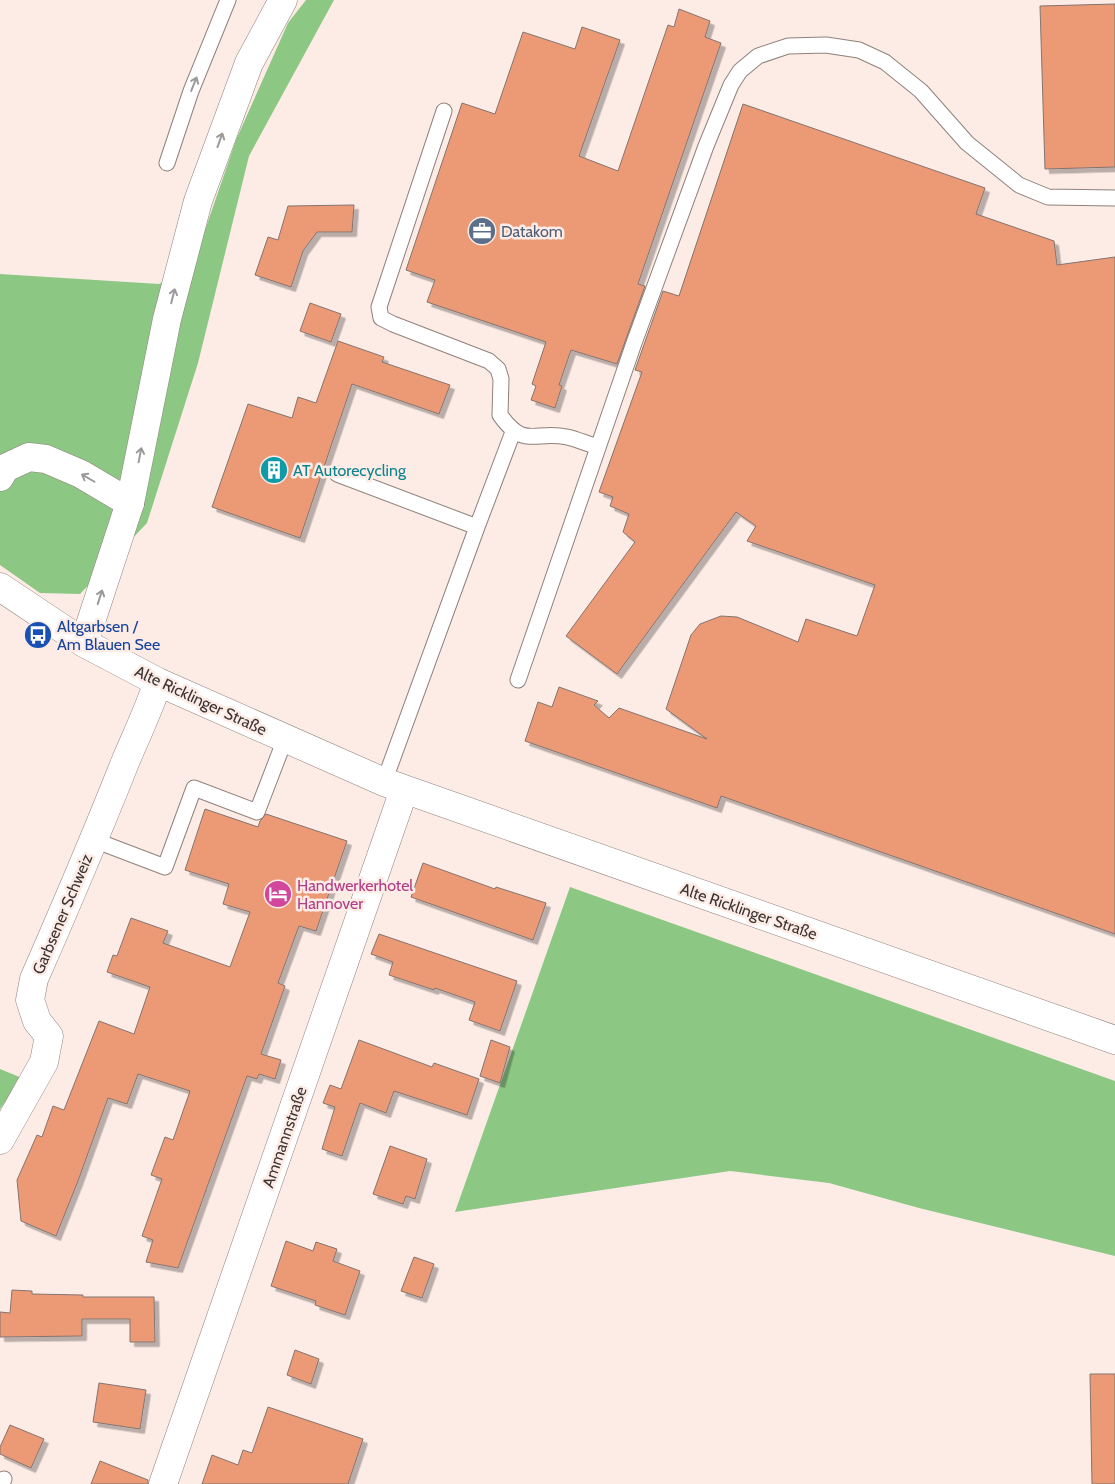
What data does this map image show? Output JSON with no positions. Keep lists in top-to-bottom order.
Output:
{
  "streets": {
    "main road": ["Alte Ricklinger Straße", "Garbsener Schweiz", "Ammannstraße"]
  },
  "crossings": [
    ["Alte Ricklinger Straße", "Garbsener Schweiz"],
    ["Alte Ricklinger Straße", "Ammannstraße"]
  ],
  "places": {
    "office": ["Datakom"],
    "building": ["AT Autorecycling"],
    "bus stop": ["Altgarbsen / Am Blauen See"],
    "hotel": ["Handwerkerhotel Hannover"]
  }
}
